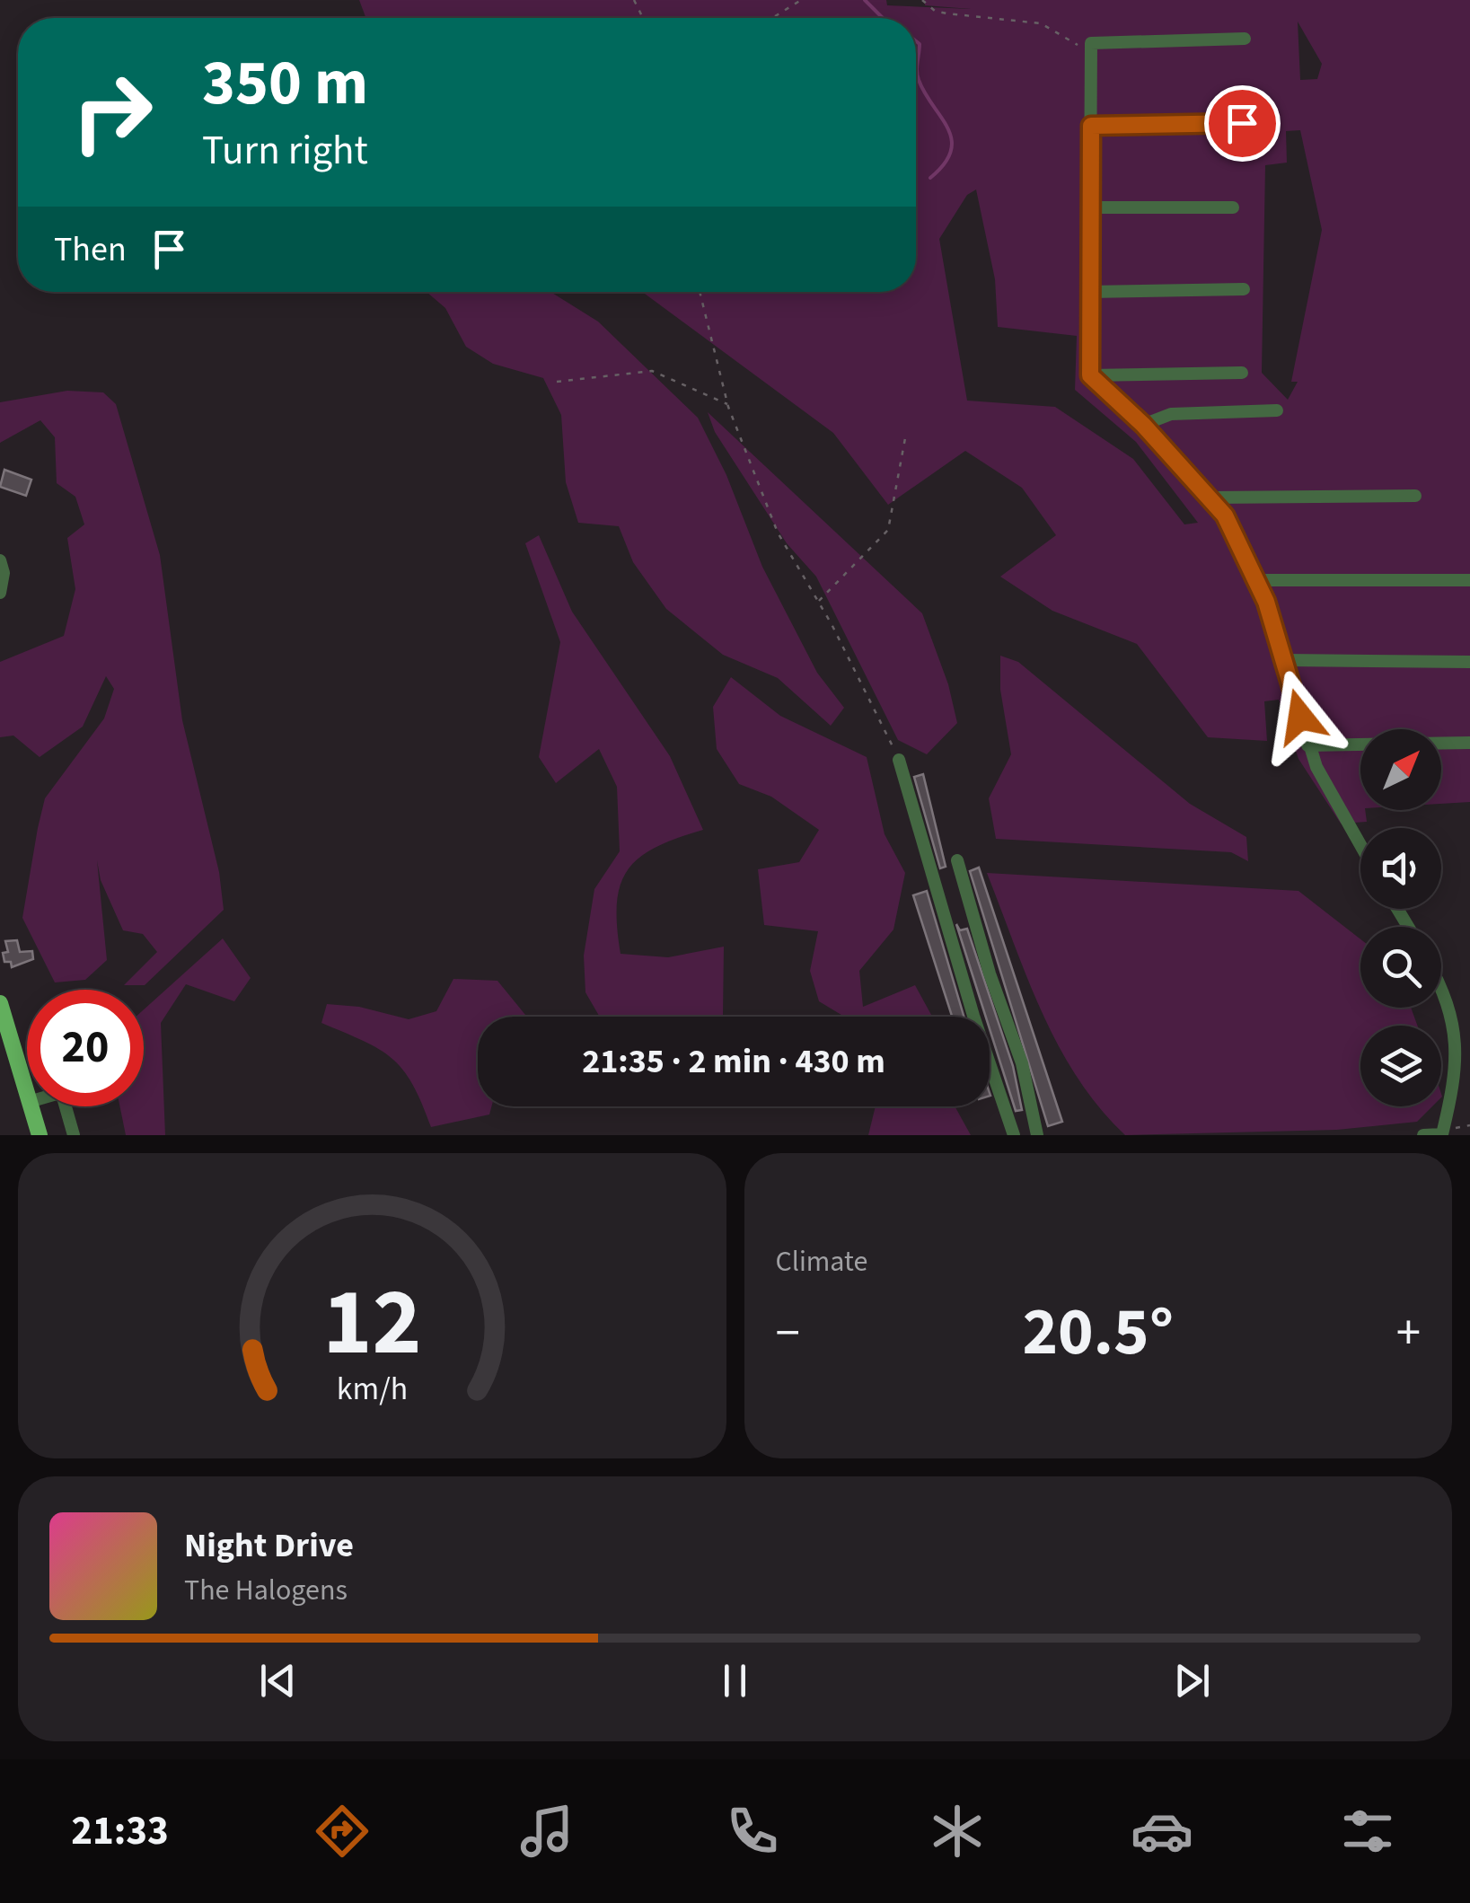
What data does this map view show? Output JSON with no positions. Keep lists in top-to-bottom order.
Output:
{
  "north": "top right",
  "page": {
    "turn": ["350 m", "Turn right"],
    "then": "Then",
    "limit": "20",
    "trip": "21:35 · 2 min · 430 m",
    "tile": "Climate",
    "heat": ["−", "20.5°", "+"],
    "song": ["Night Drive", "The Halogens"],
    "tabs": "21:33",
    "gauge": ["12", "km/h"]
  }
}
